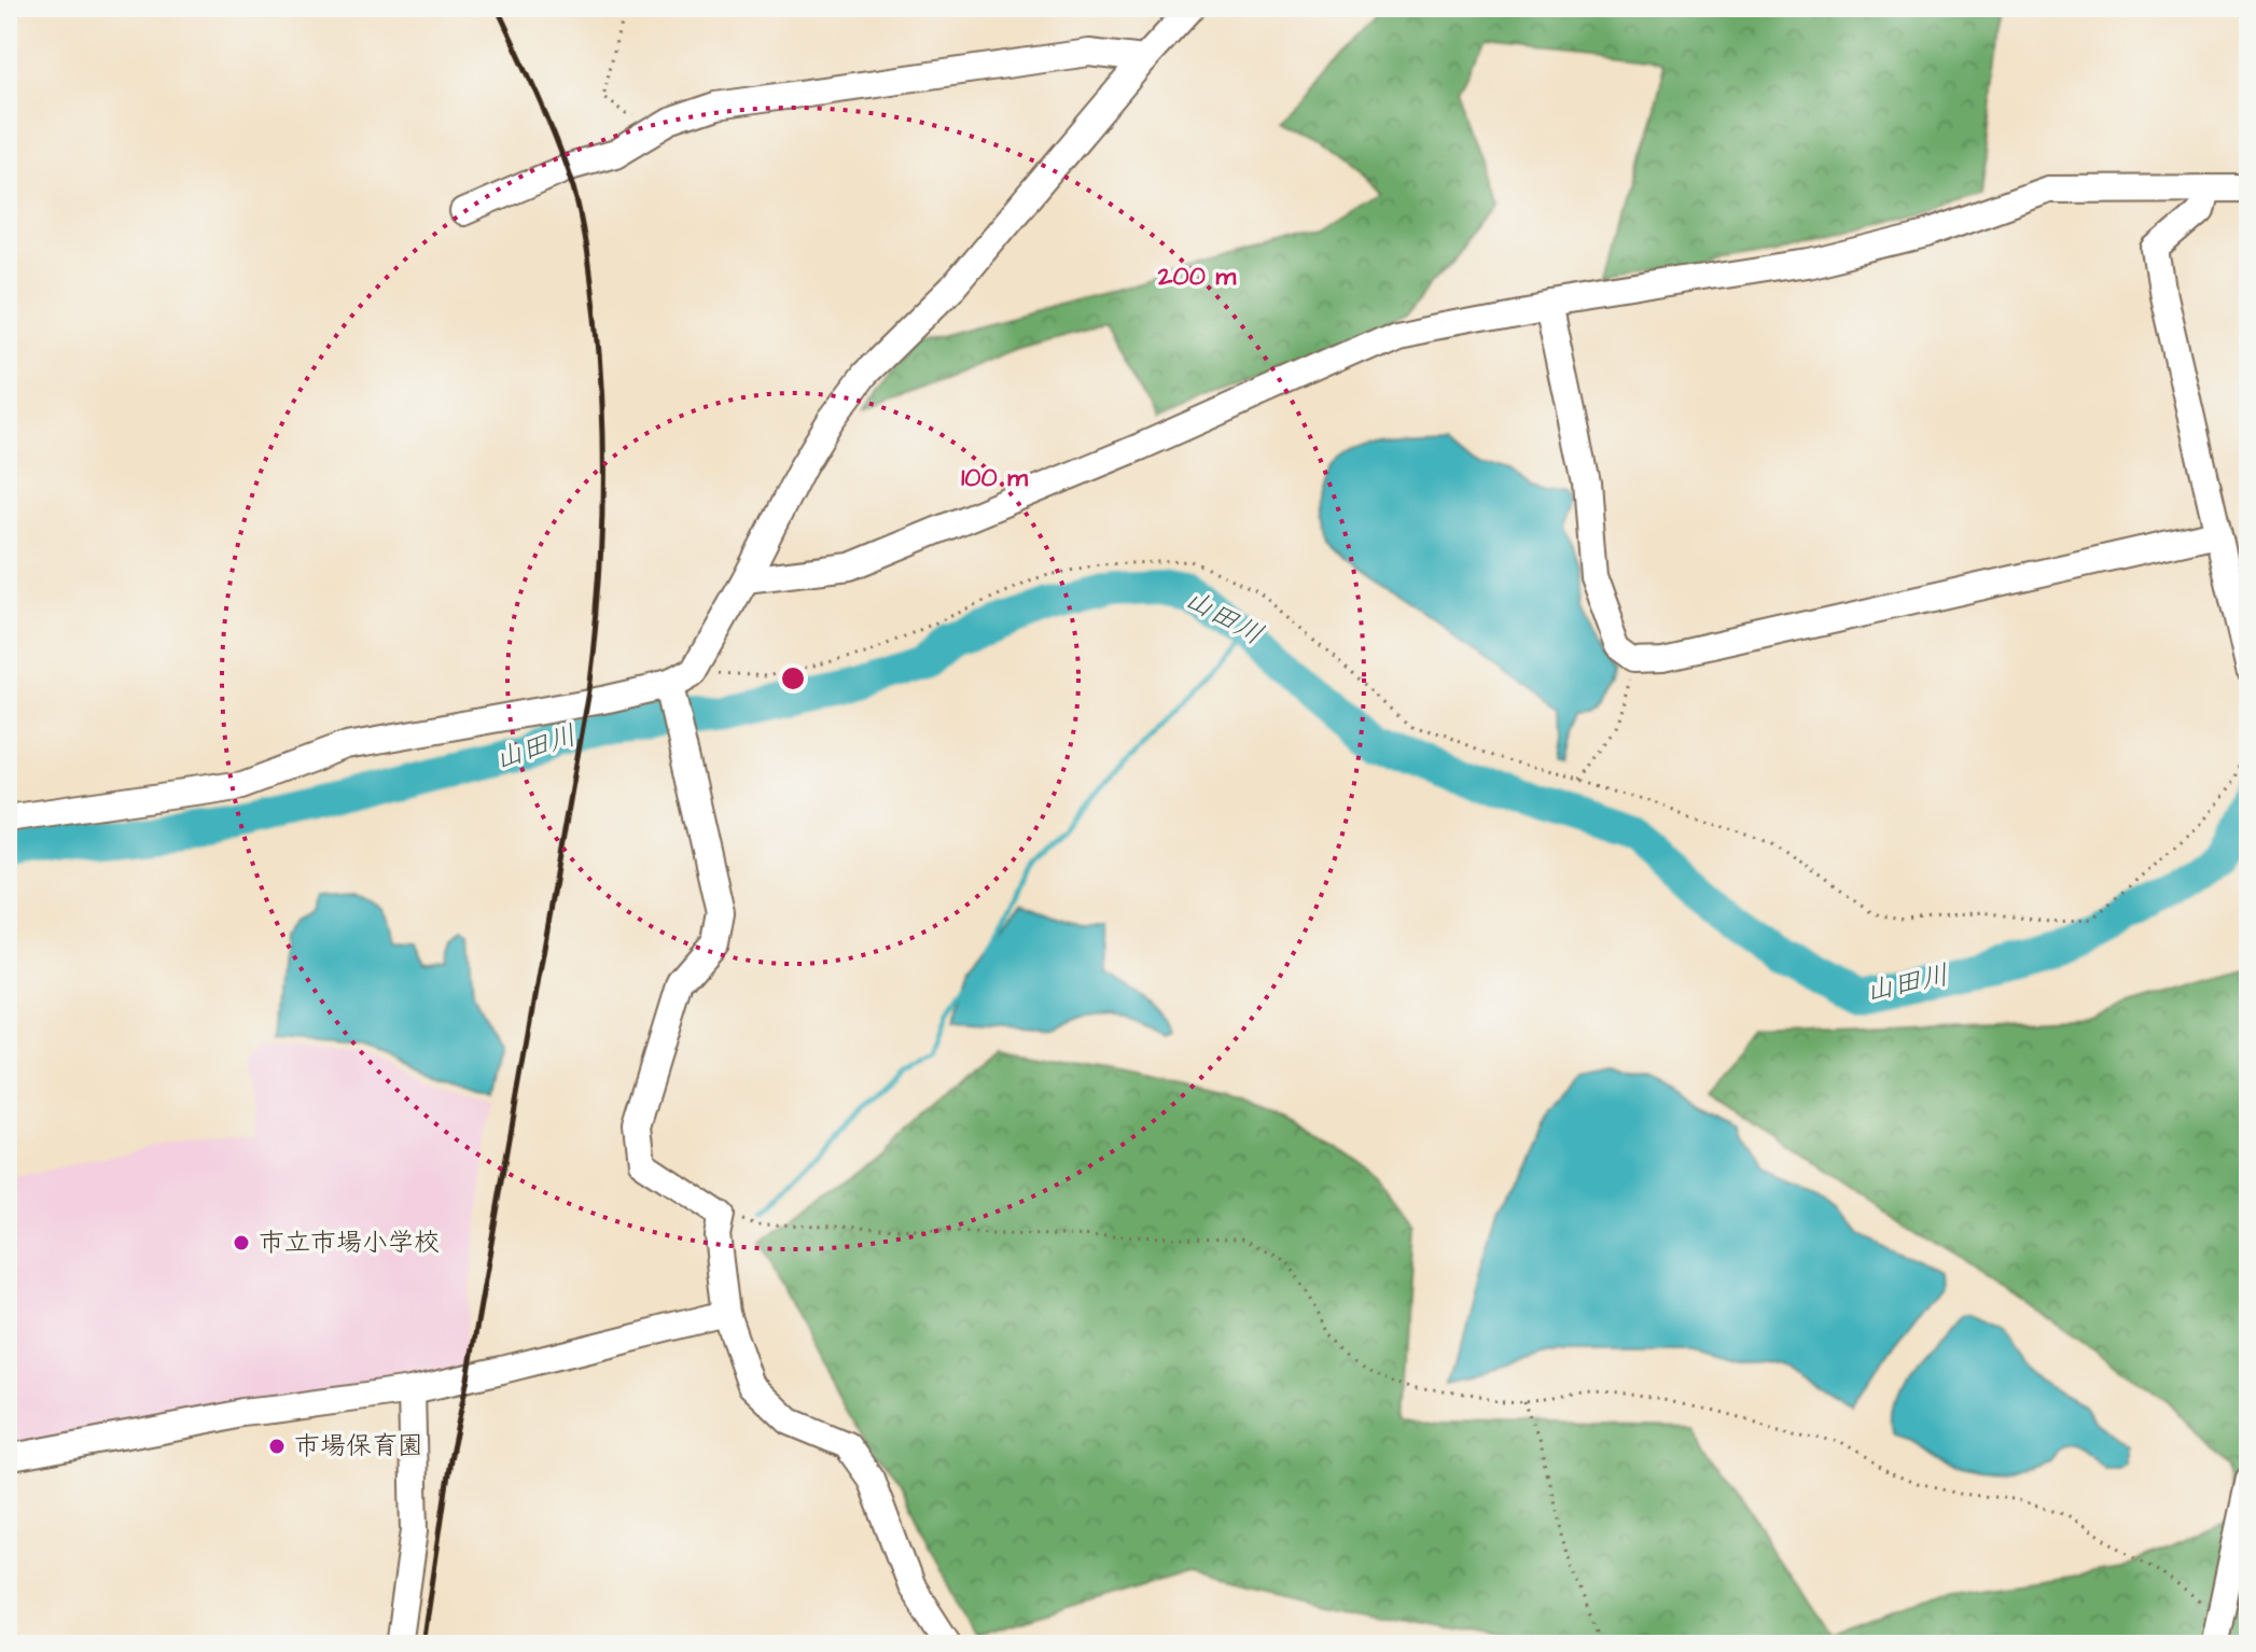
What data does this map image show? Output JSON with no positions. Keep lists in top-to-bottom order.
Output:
{
  "water": ["山田川"],
  "places": ["市立市場小学校", "市場保育園"],
  "rings": ["200 m", "100 m"]
}
